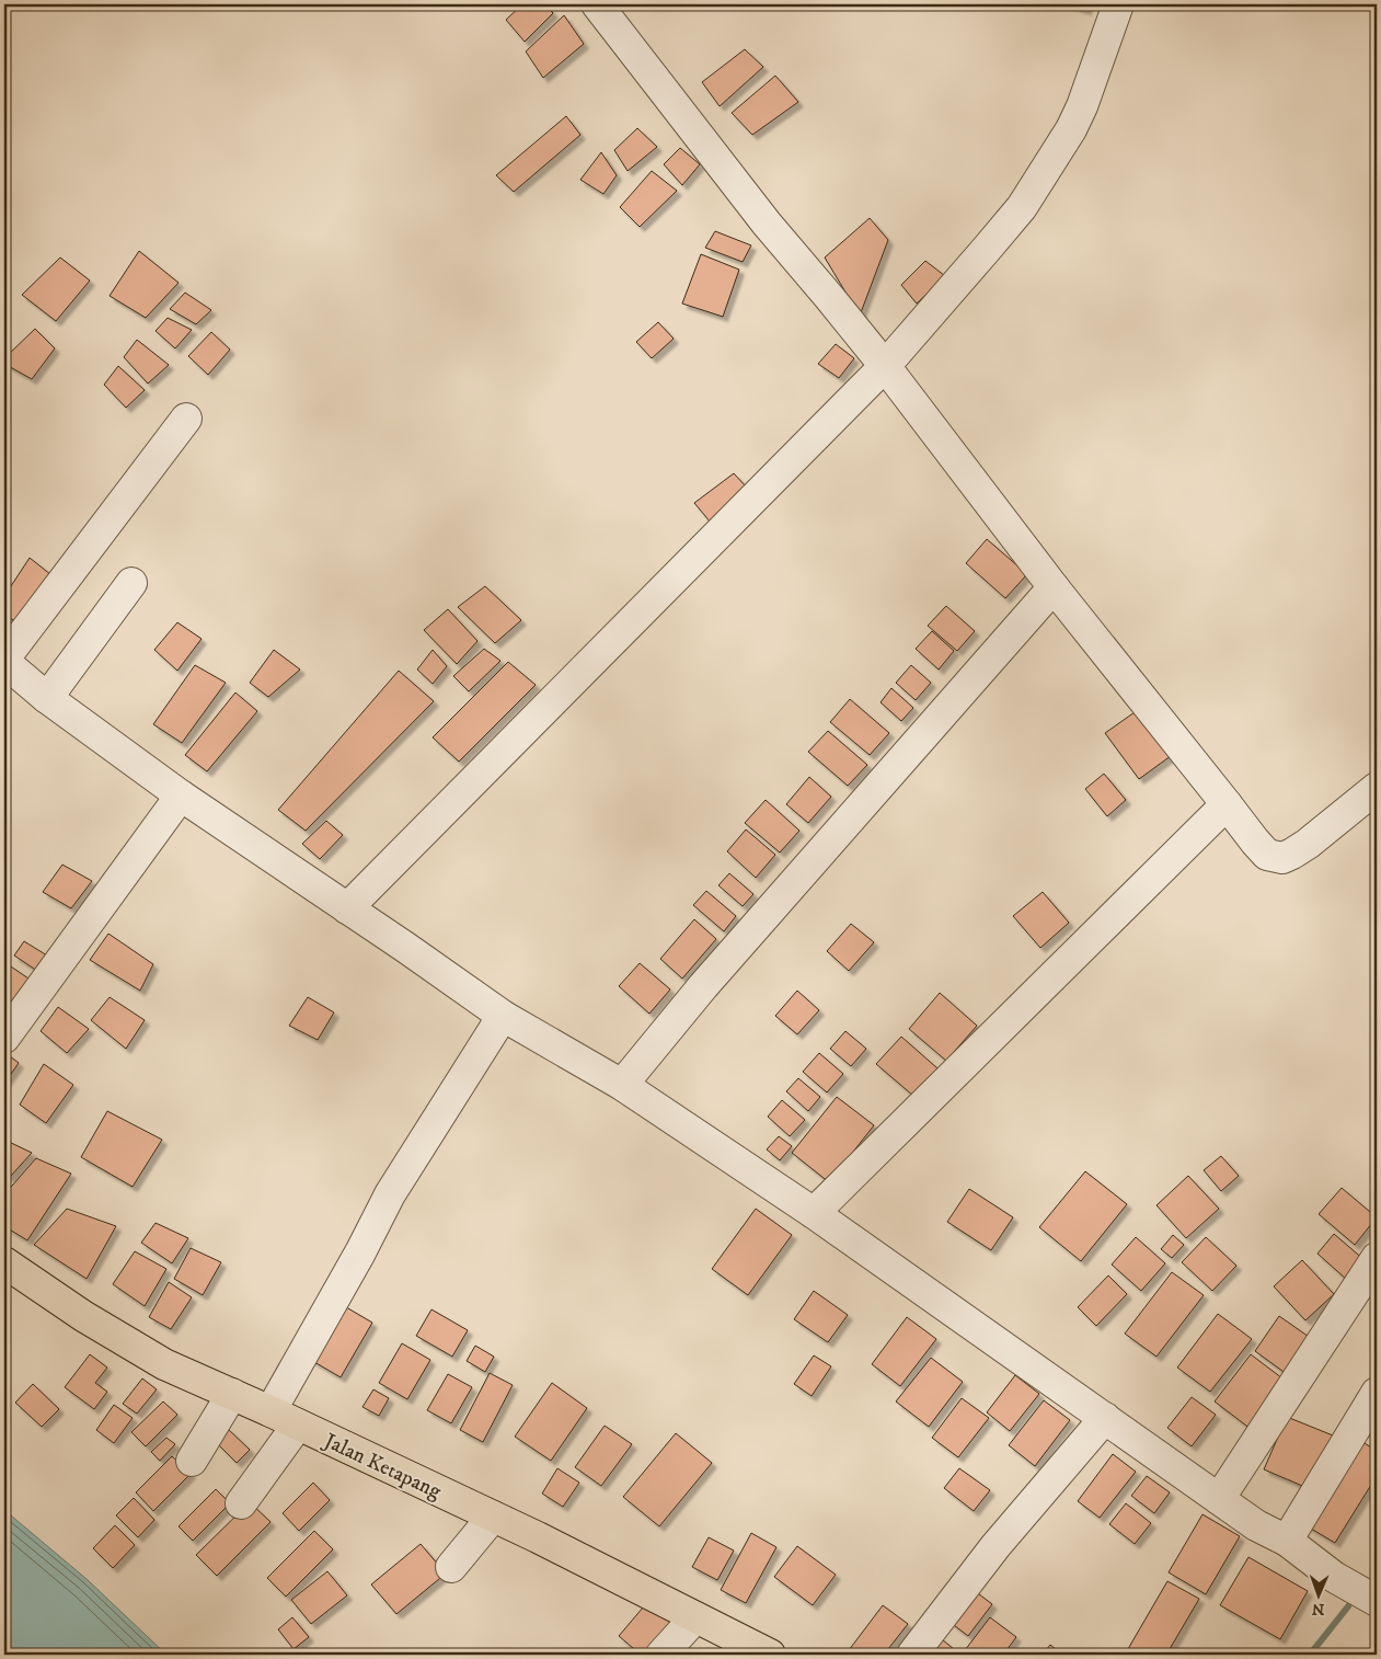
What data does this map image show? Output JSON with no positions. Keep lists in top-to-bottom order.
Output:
{
  "streets": {
    "main road": ["Jalan Ketapang"]
  },
  "north": "bottom"
}
